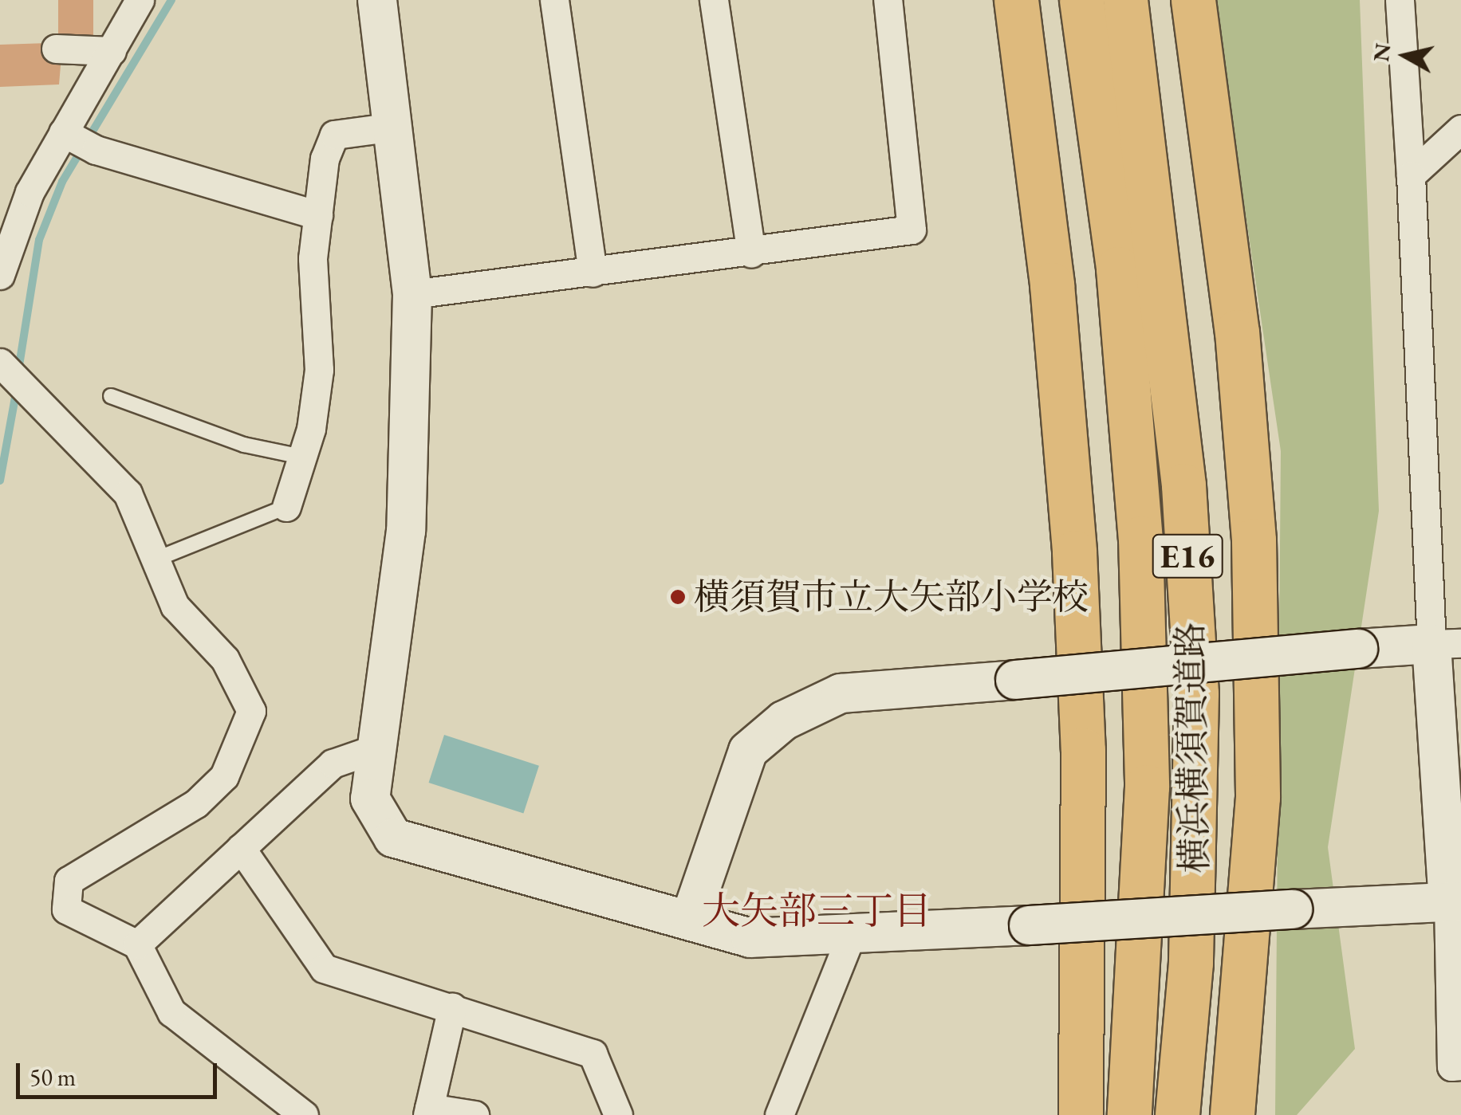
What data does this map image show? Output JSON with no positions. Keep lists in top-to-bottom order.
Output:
{
  "streets": {
    "highway": ["E16", "横浜横須賀道路"]
  },
  "districts": ["大矢部三丁目"],
  "places": ["横須賀市立大矢部小学校"],
  "scale_bar": "50 m",
  "north": "left"
}
